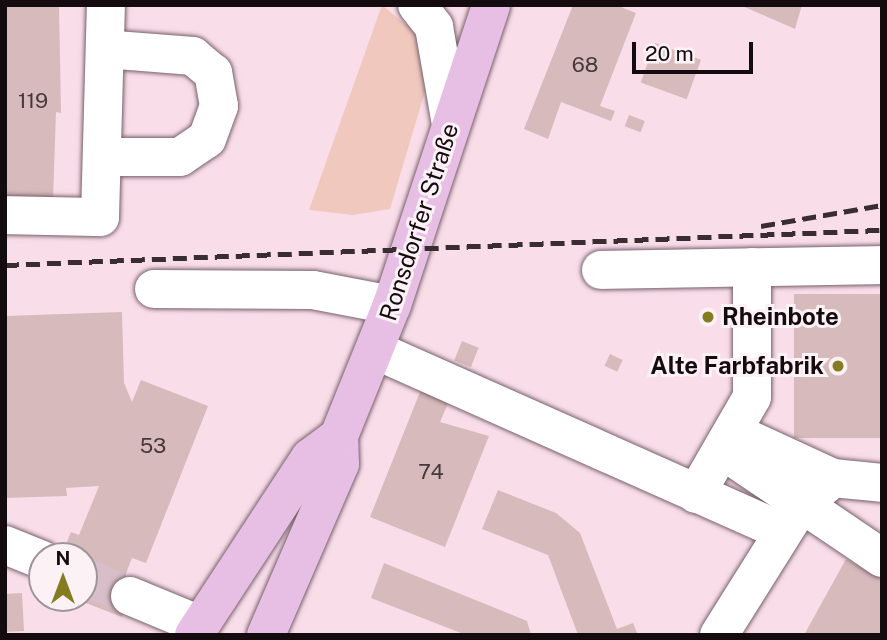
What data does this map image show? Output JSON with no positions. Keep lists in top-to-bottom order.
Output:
{
  "streets": {
    "main road": ["Ronsdorfer Straße"]
  },
  "places": ["Rheinbote", "Alte Farbfabrik"],
  "house_numbers": [
    "68",
    "119",
    "53",
    "74"
  ],
  "scale_bar": "20 m",
  "north": "top"
}
